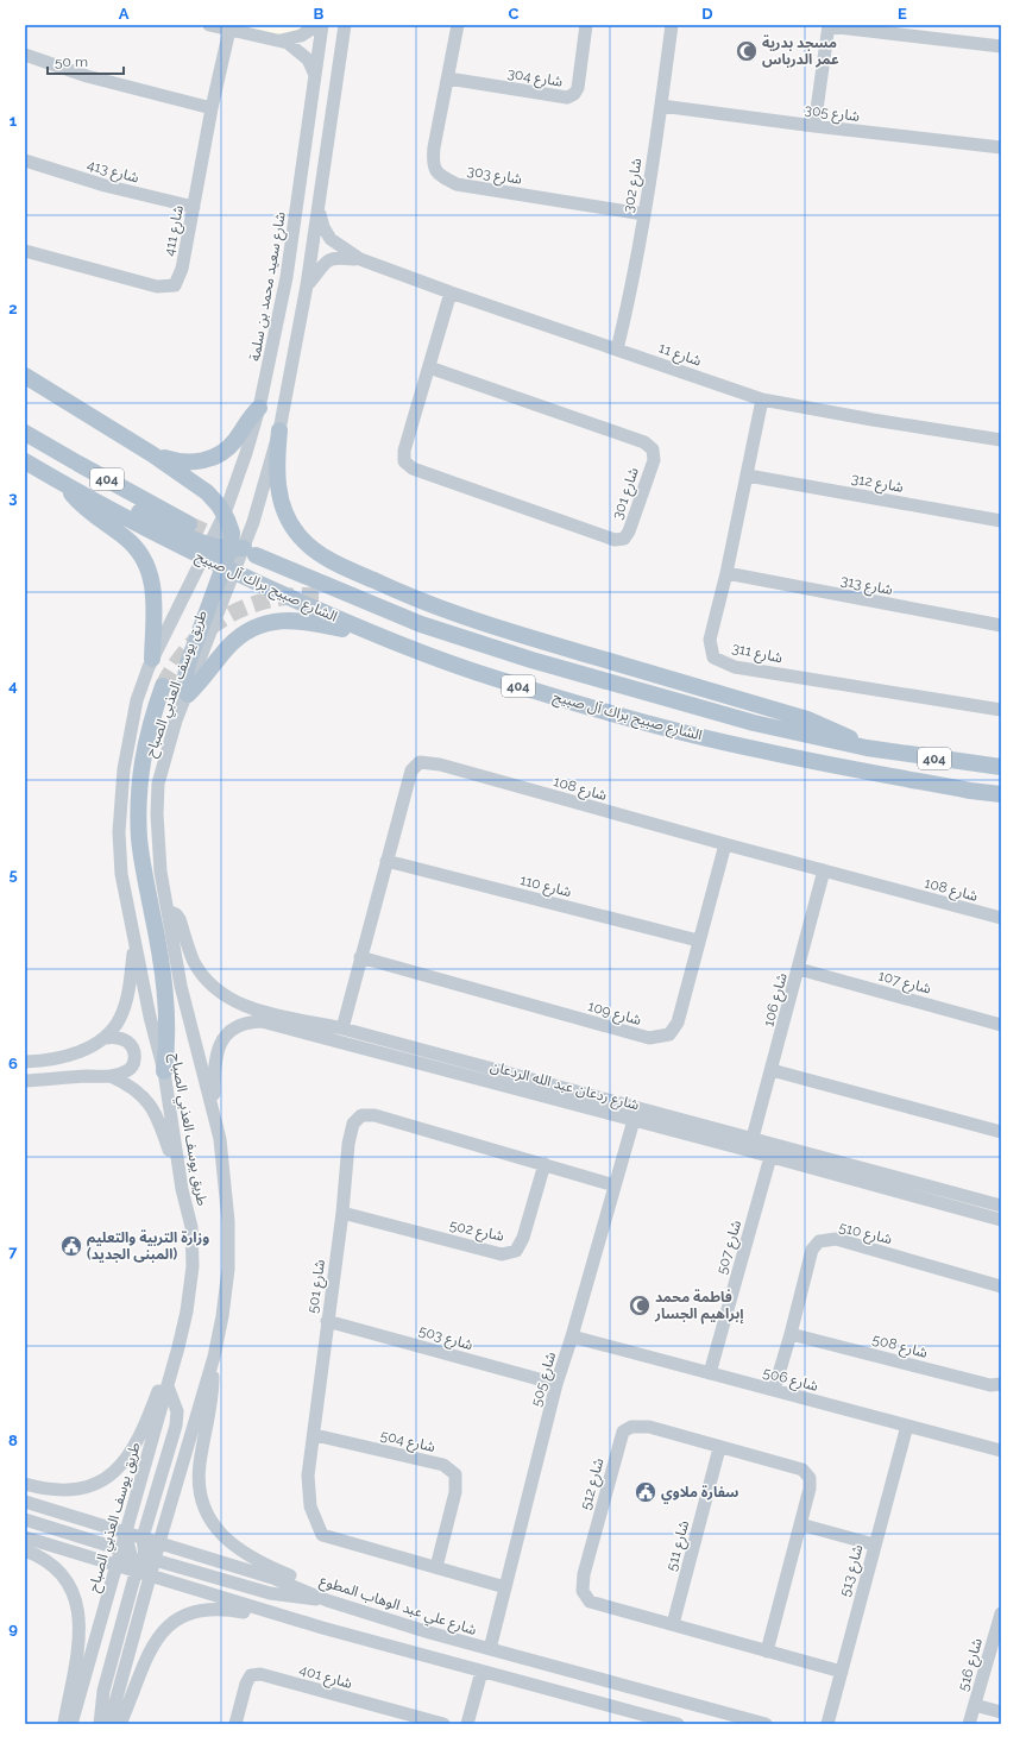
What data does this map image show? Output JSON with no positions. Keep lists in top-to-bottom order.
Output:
{
  "streets": {
    "main road": ["404", "الشارع صبيح براك آل صبيح"],
    "street": [
      "شارع 304",
      "شارع 305",
      "شارع 413",
      "شارع 303",
      "شارع 302",
      "شارع 411",
      "شارع سعيد محمد بن سلمة",
      "شارع 11",
      "شارع 312",
      "شارع 301",
      "شارع 313",
      "شارع 311",
      "طريق يوسف العذبي الصباح",
      "شارع 108",
      "شارع 110",
      "شارع 107",
      "شارع 106",
      "شارع 109",
      "شارع ردعان عبد الله الردعان",
      "شارع 502",
      "شارع 510",
      "شارع 507",
      "شارع 501",
      "شارع 503",
      "شارع 508",
      "شارع 505",
      "شارع 506",
      "شارع 504",
      "شارع 512",
      "شارع 511",
      "شارع 513",
      "شارع علي عبد الوهاب المطوع",
      "شارع 516",
      "شارع 401"
    ]
  },
  "crossings": [
    ["شارع 304", "شارع 303"],
    ["شارع 305", "شارع 302"],
    ["شارع 413", "شارع 411"],
    ["شارع 303", "شارع 302"],
    ["شارع 302", "شارع 11"],
    ["شارع سعيد محمد بن سلمة", "الشارع صبيح براك آل صبيح"],
    ["شارع سعيد محمد بن سلمة", "طريق يوسف العذبي الصباح"],
    ["شارع 11", "شارع 301"],
    ["شارع 11", "شارع 311"],
    ["404", "الشارع صبيح براك آل صبيح"],
    ["شارع 312", "شارع 311"],
    ["شارع 313", "شارع 311"],
    ["الشارع صبيح براك آل صبيح", "طريق يوسف العذبي الصباح"],
    ["طريق يوسف العذبي الصباح", "شارع ردعان عبد الله الردعان"],
    ["طريق يوسف العذبي الصباح", "شارع علي عبد الوهاب المطوع"],
    ["شارع 108", "شارع 110"],
    ["شارع 108", "شارع 106"],
    ["شارع 108", "شارع 109"],
    ["شارع 108", "شارع ردعان عبد الله الردعان"],
    ["شارع 110", "شارع 109"],
    ["شارع 107", "شارع 106"],
    ["شارع 106", "شارع ردعان عبد الله الردعان"],
    ["شارع ردعان عبد الله الردعان", "شارع 507"],
    ["شارع ردعان عبد الله الردعان", "شارع 505"],
    ["شارع 502", "شارع 501"],
    ["شارع 510", "شارع 508"],
    ["شارع 510", "شارع 506"],
    ["شارع 507", "شارع 506"],
    ["شارع 501", "شارع 503"],
    ["شارع 501", "شارع 505"],
    ["شارع 501", "شارع 504"],
    ["شارع 503", "شارع 505"],
    ["شارع 505", "شارع 506"],
    ["شارع 505", "شارع علي عبد الوهاب المطوع"],
    ["شارع 506", "شارع 513"],
    ["شارع 512", "شارع 511"],
    ["شارع 512", "شارع 513"]
  ],
  "places": {
    "mosque": ["مسجد بدرية عمر الدرباس", "فاطمة محمد إبراهيم الجسار"],
    "public building": ["وزارة التربية والتعليم (المبنى الجديد)", "سفارة ملاوي"]
  },
  "scale_bar": "50 m",
  "grid": {
    "columns": [
      "A",
      "B",
      "C",
      "D",
      "E"
    ],
    "rows": [
      "1",
      "2",
      "3",
      "4",
      "5",
      "6",
      "7",
      "8",
      "9"
    ]
  }
}
